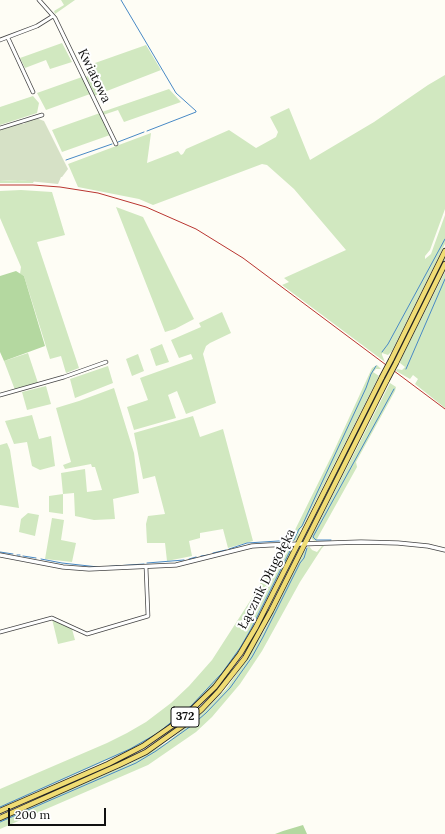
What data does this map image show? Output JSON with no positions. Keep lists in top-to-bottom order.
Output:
{
  "streets": {
    "main road": ["Łącznik Długołęka", "372"],
    "street": ["Kwiatowa"]
  },
  "scale_bar": "200 m"
}
